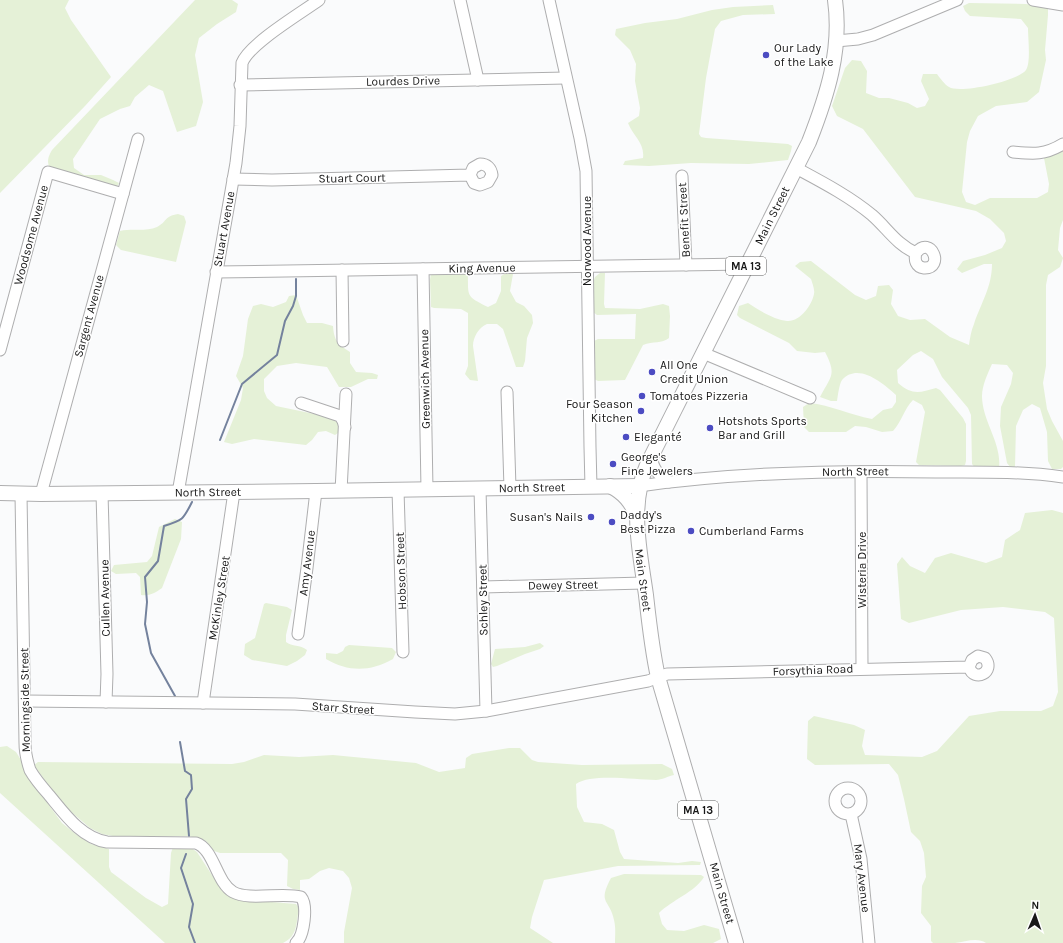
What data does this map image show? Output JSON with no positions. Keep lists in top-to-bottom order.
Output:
{
  "streets": {
    "main road": ["Main Street", "MA 13", "North Street"],
    "street": [
      "Lourdes Drive",
      "Stuart Court",
      "Benefit Street",
      "Stuart Avenue",
      "Woodsome Avenue",
      "Norwood Avenue",
      "King Avenue",
      "Sargent Avenue",
      "Greenwich Avenue",
      "Amy Avenue",
      "Wisteria Drive",
      "Hobson Street",
      "Dewey Street",
      "Cullen Avenue",
      "McKinley Street",
      "Schley Street",
      "Forsythia Road",
      "Morningside Street",
      "Starr Street",
      "Mary Avenue"
    ]
  },
  "crossings": [
    ["Lourdes Drive", "Stuart Avenue"],
    ["Lourdes Drive", "Norwood Avenue"],
    ["Stuart Court", "Stuart Avenue"],
    ["Main Street", "MA 13"],
    ["Main Street", "King Avenue"],
    ["Main Street", "North Street"],
    ["Main Street", "Dewey Street"],
    ["Main Street", "Forsythia Road"],
    ["Main Street", "Starr Street"],
    ["Benefit Street", "King Avenue"],
    ["Stuart Avenue", "King Avenue"],
    ["Stuart Avenue", "North Street"],
    ["Woodsome Avenue", "Sargent Avenue"],
    ["Norwood Avenue", "King Avenue"],
    ["Norwood Avenue", "North Street"],
    ["King Avenue", "Greenwich Avenue"],
    ["Sargent Avenue", "North Street"],
    ["Greenwich Avenue", "North Street"],
    ["North Street", "Amy Avenue"],
    ["North Street", "Wisteria Drive"],
    ["North Street", "Hobson Street"],
    ["North Street", "Cullen Avenue"],
    ["North Street", "McKinley Street"],
    ["North Street", "Schley Street"],
    ["North Street", "Morningside Street"],
    ["Wisteria Drive", "Forsythia Road"],
    ["Dewey Street", "Schley Street"],
    ["Cullen Avenue", "Starr Street"],
    ["McKinley Street", "Starr Street"],
    ["Schley Street", "Starr Street"],
    ["Forsythia Road", "Starr Street"],
    ["Morningside Street", "Starr Street"]
  ],
  "places": [
    "Our Lady of the Lake",
    "All One Credit Union",
    "Tomatoes Pizzeria",
    "Four Season Kitchen",
    "Hotshots Sports Bar and Grill",
    "Eleganté",
    "George's Fine Jewelers",
    "Susan's Nails",
    "Daddy's Best Pizza",
    "Cumberland Farms"
  ],
  "north": "top"
}
